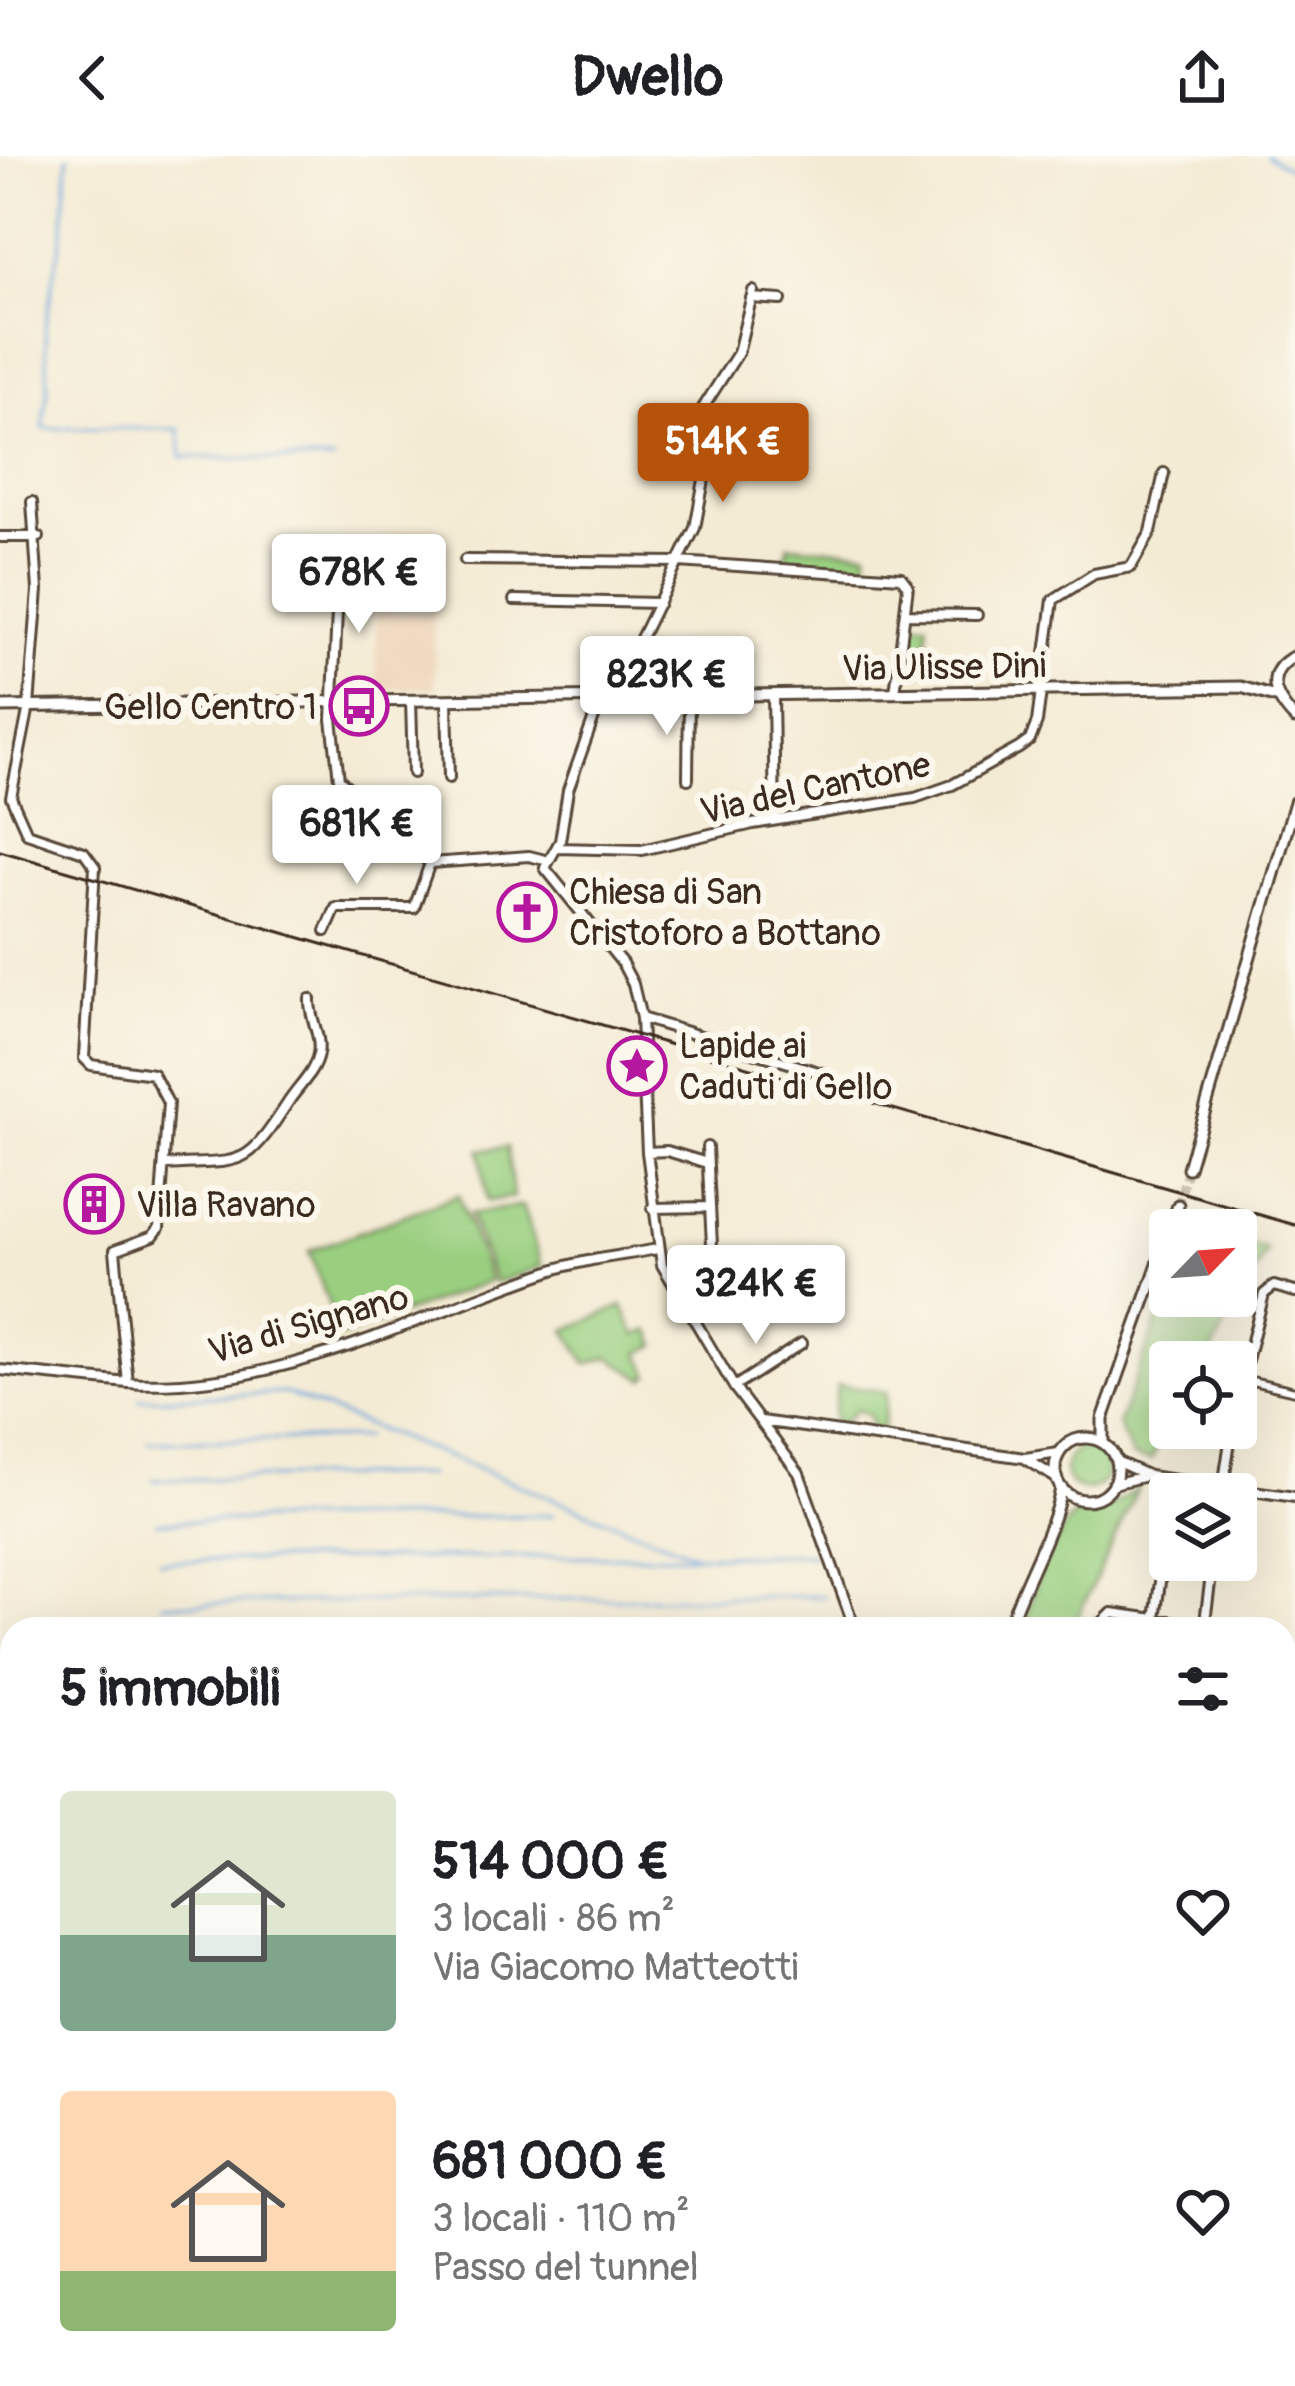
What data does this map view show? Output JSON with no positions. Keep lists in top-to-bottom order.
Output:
{
  "streets": {
    "street": ["Via Ulisse Dini", "Via del Cantone", "Via di Signano"]
  },
  "crossings": [
    ["Via Ulisse Dini", "Via del Cantone"]
  ],
  "places": {
    "bus stop": ["Gello Centro 1"],
    "church": ["Chiesa di San Cristoforo a Bottano"],
    "place": ["Lapide ai Caduti di Gello"],
    "building": ["Villa Ravano"]
  },
  "north": "top right",
  "page": {
    "header": "Dwello",
    "price": [
      "514K €",
      "678K €",
      "823K €",
      "681K €",
      "324K €"
    ],
    "heading": "5 immobili",
    "list": [
      {
        "name": "514 000 €",
        "note": "3 locali · 86 m² · Via Giacomo Matteotti"
      },
      {
        "name": "681 000 €",
        "note": "3 locali · 110 m² · Passo del tunnel"
      }
    ]
  }
}
